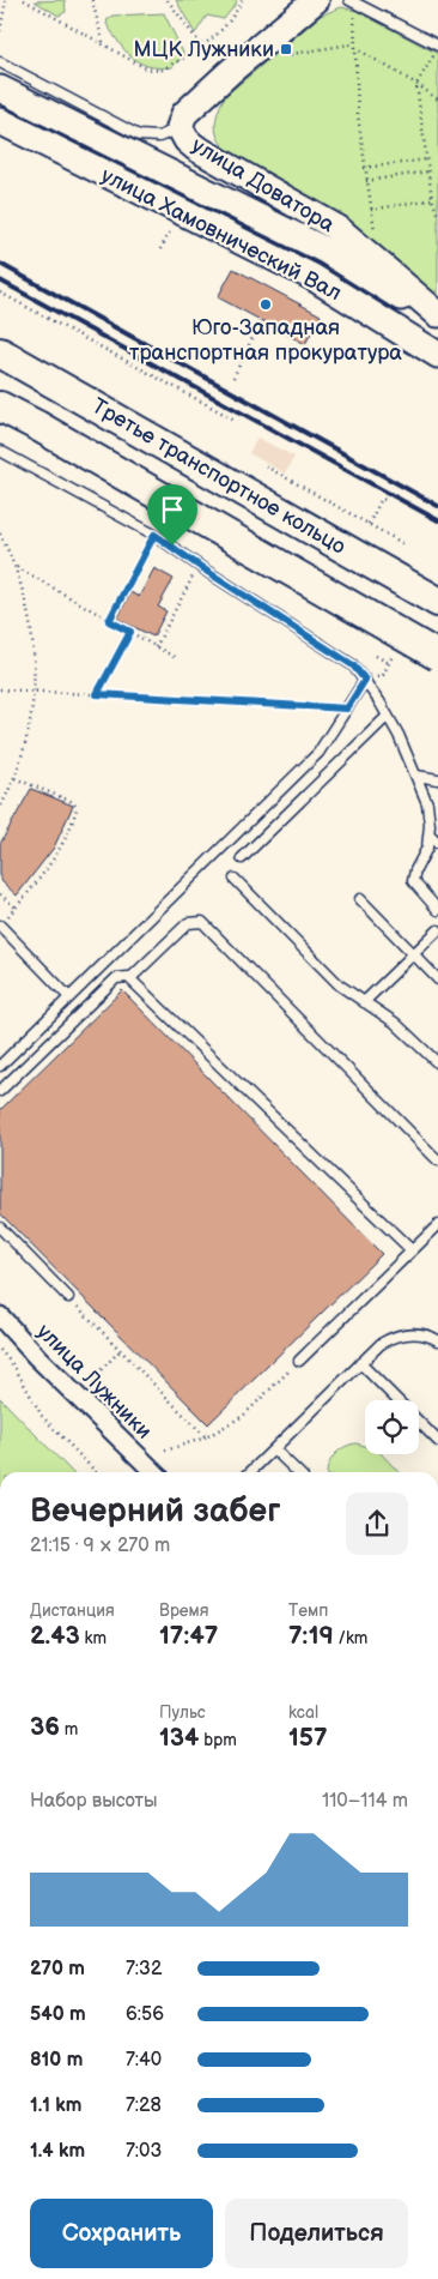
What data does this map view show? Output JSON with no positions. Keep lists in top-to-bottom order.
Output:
{
  "streets": {
    "main road": ["улица Доватора", "улица Хамовнический Вал", "Третье транспортное кольцо"],
    "street": ["улица Лужники"]
  },
  "places": {
    "transit": ["МЦК Лужники"],
    "other": ["Юго-Западная транспортная прокуратура"]
  },
  "page": {
    "heading": ["Вечерний забег", "21:15 · 9 × 270 m"],
    "stats": [
      ["Дистанция", "2.43 km"],
      ["Время", "17:47"],
      ["Темп", "7:19 /km"],
      ["36 m"],
      ["Пульс", "134 bpm"],
      ["kcal", "157"]
    ],
    "chart": ["Набор высоты", "110–114 m"],
    "list": [
      {
        "name": "270 m",
        "note": "7:32"
      },
      {
        "name": "540 m",
        "note": "6:56"
      },
      {
        "name": "810 m",
        "note": "7:40"
      },
      {
        "name": "1.1 km",
        "note": "7:28"
      },
      {
        "name": "1.4 km",
        "note": "7:03"
      }
    ],
    "buttons": ["Сохранить", "Поделиться"]
  }
}
